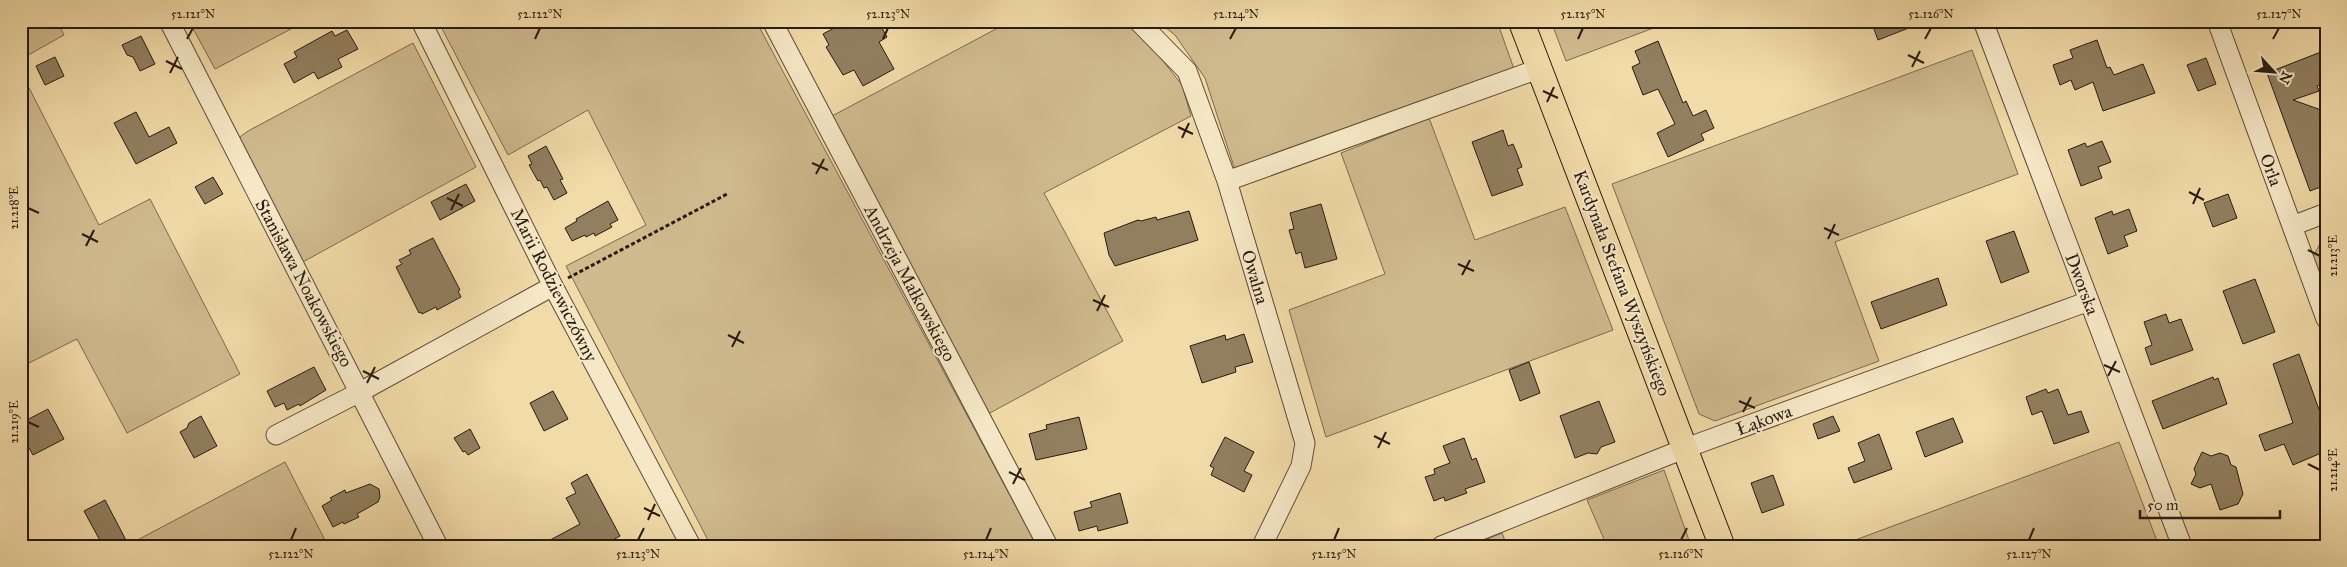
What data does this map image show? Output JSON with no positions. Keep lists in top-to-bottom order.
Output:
{
  "streets": {
    "main road": ["Kardynała Stefana Wyszyńskiego"],
    "street": [
      "Orla",
      "Owalna",
      "Stanisława Noakowskiego",
      "Andrzeja Małkowskiego",
      "Dworska",
      "Marii Rodziewiczówny",
      "Łąkowa"
    ]
  },
  "crossings": [
    ["Kardynała Stefana Wyszyńskiego", "Łąkowa"],
    ["Dworska", "Łąkowa"]
  ],
  "scale_bar": "50 m",
  "north": "bottom right",
  "coordinates": [
    "52.121°N",
    "52.122°N",
    "52.123°N",
    "52.124°N",
    "52.125°N",
    "52.126°N",
    "52.127°N",
    "21.218°E",
    "21.213°E",
    "21.219°E",
    "21.214°E"
  ]
}
